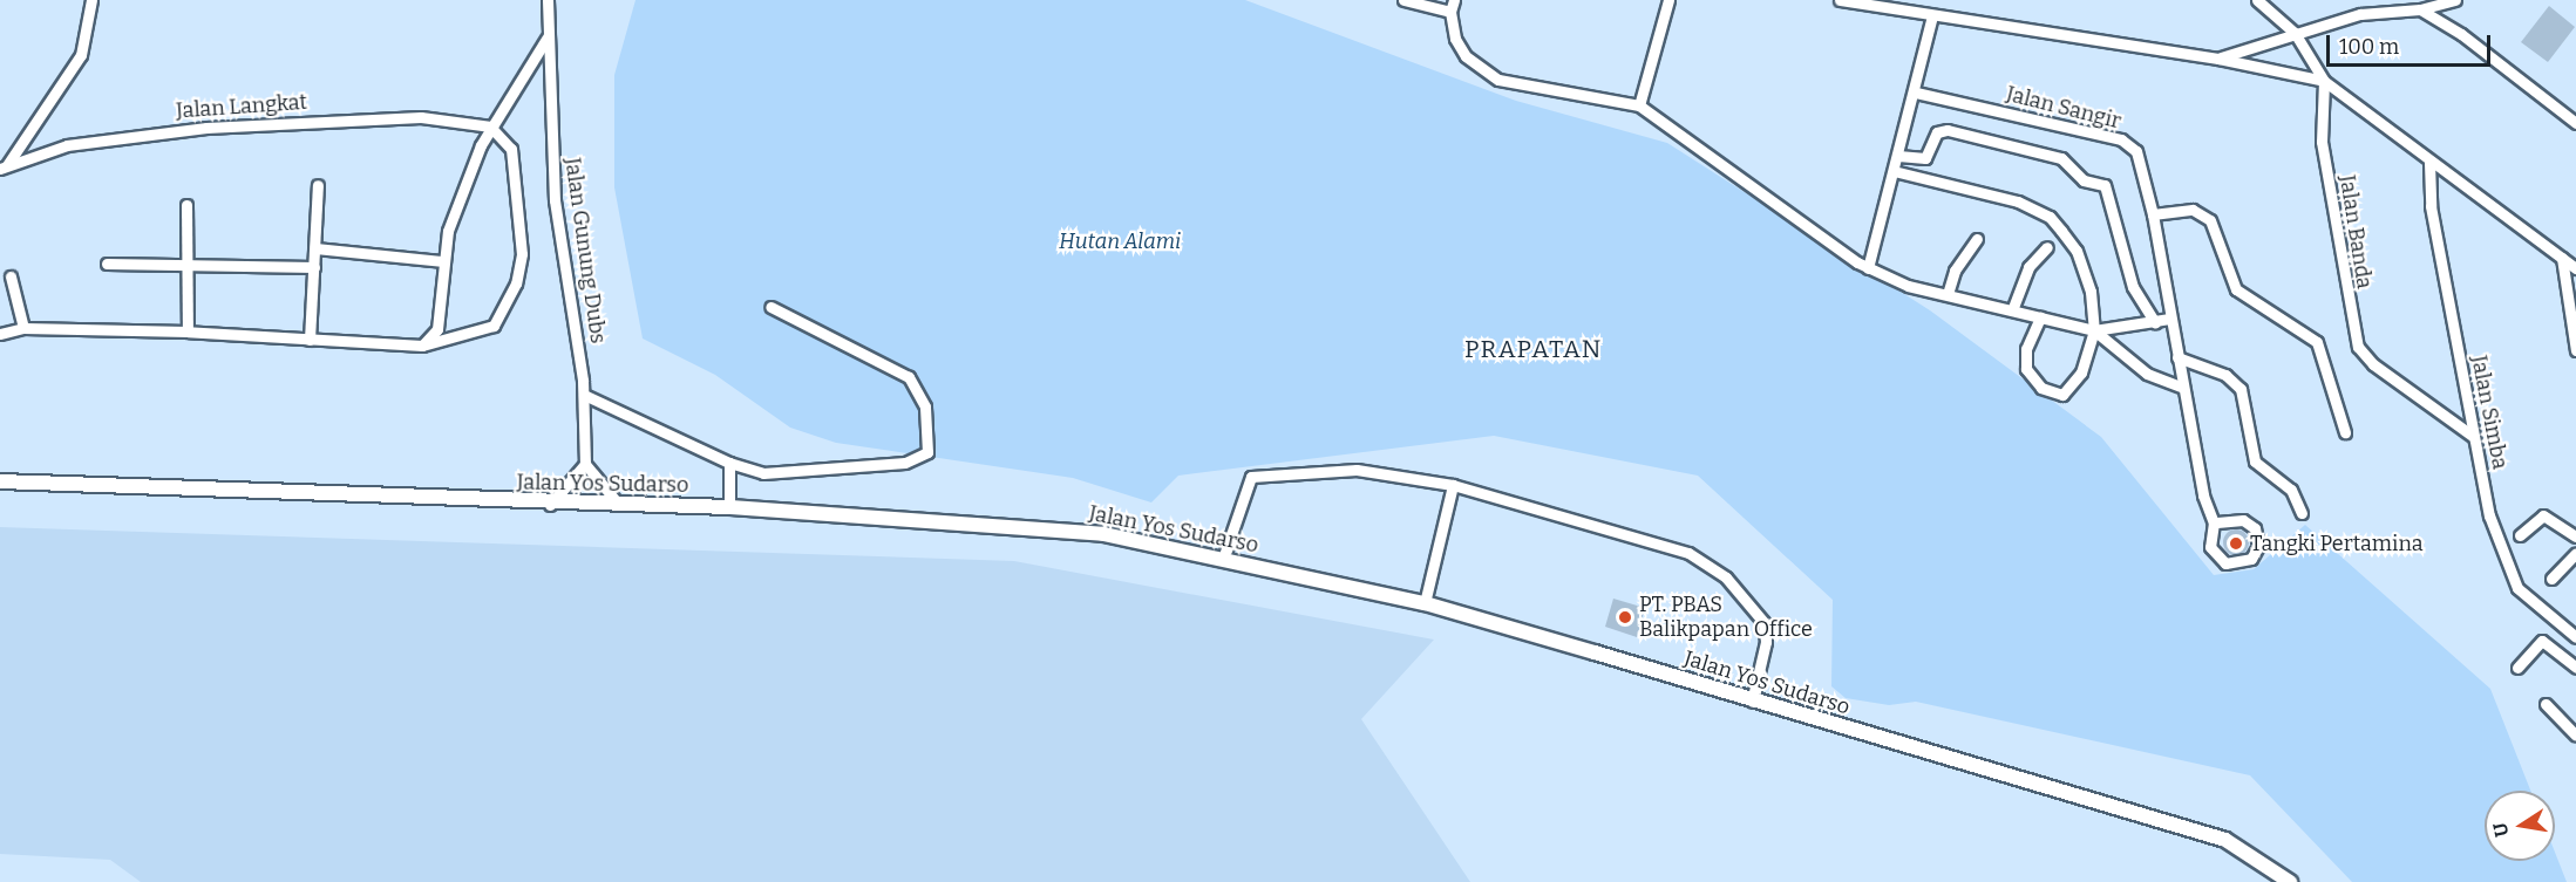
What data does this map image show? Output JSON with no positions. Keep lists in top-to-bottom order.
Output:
{
  "streets": {
    "main road": ["Jalan Yos Sudarso"],
    "street": [
      "Jalan Langkat",
      "Jalan Sangir",
      "Jalan Banda",
      "Jalan Gunung Dubs",
      "Jalan Simba"
    ]
  },
  "crossings": [
    ["Jalan Banda", "Jalan Simba"]
  ],
  "districts": ["PRAPATAN"],
  "parks": ["Hutan Alami"],
  "places": ["Tangki Pertamina", "PT. PBAS Balikpapan Office"],
  "scale_bar": "100 m",
  "north": "left"
}
